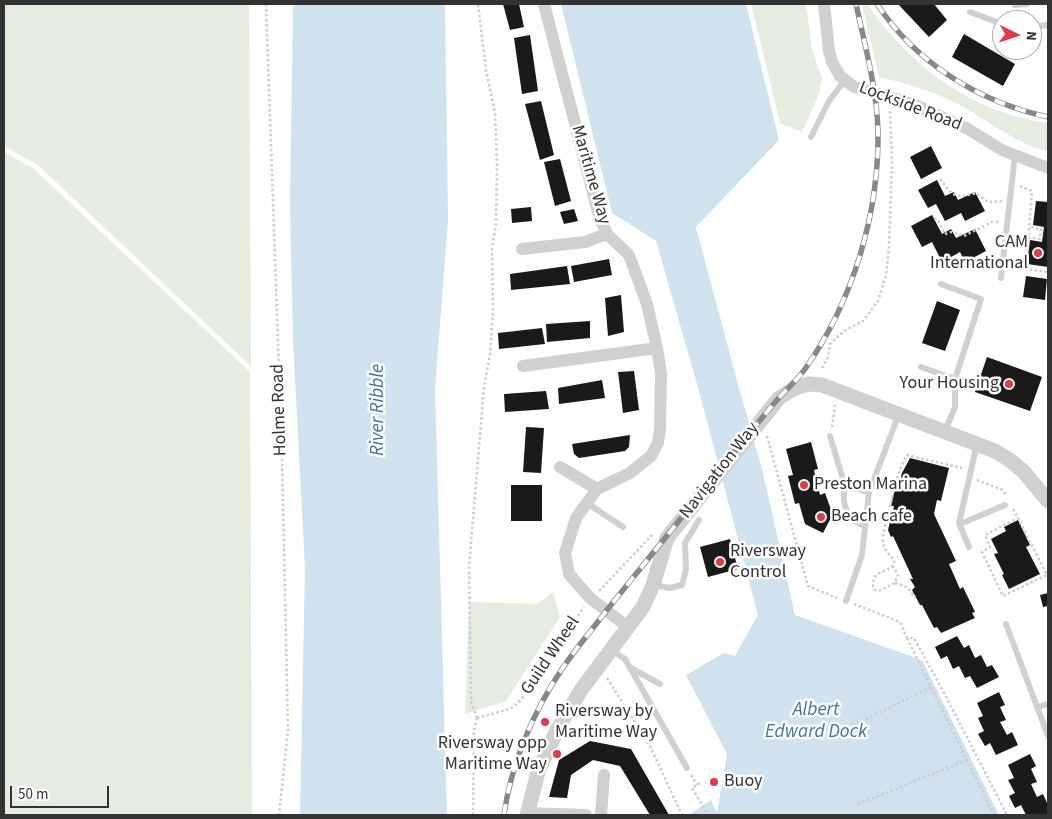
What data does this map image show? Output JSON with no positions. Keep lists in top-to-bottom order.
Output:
{
  "streets": {
    "street": ["Lockside Road", "Maritime Way", "Navigation Way"],
    "path": ["Holme Road", "Guild Wheel"]
  },
  "crossings": [
    ["Maritime Way", "Navigation Way"],
    ["Maritime Way", "Guild Wheel"]
  ],
  "water": ["River Ribble", "Albert Edward Dock"],
  "places": [
    "CAM International",
    "Your Housing",
    "Preston Marina",
    "Beach cafe",
    "Riversway Control",
    "Riversway by Maritime Way",
    "Riversway opp Maritime Way",
    "Buoy"
  ],
  "scale_bar": "50 m",
  "north": "right"
}
